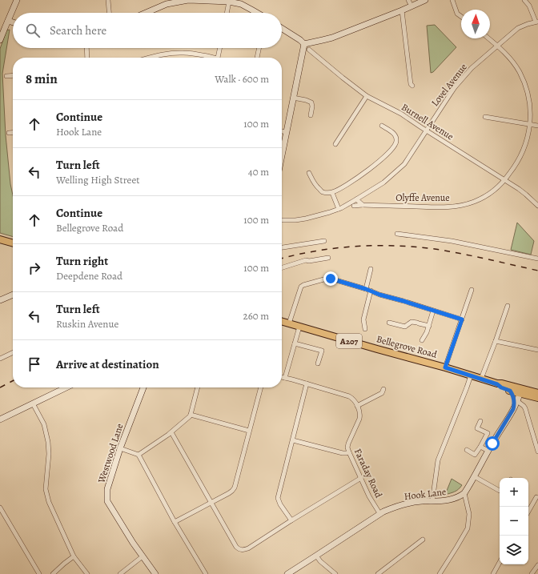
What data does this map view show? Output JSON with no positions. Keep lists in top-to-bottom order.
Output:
{
  "streets": {
    "main road": ["A207", "Bellegrove Road"],
    "street": [
      "Lovel Avenue",
      "Burnell Avenue",
      "Olyffe Avenue",
      "Westwood Lane",
      "Faraday Road",
      "Hook Lane"
    ]
  },
  "crossings": [
    ["Lovel Avenue", "Burnell Avenue"],
    ["Lovel Avenue", "Olyffe Avenue"],
    ["Burnell Avenue", "Olyffe Avenue"],
    ["A207", "Bellegrove Road"],
    ["Faraday Road", "Hook Lane"]
  ],
  "north": "top",
  "page": {
    "search": "Search here",
    "heading": ["8 min", "Walk · 600 m"],
    "list": [
      ["Continue", "Hook Lane", "100 m"],
      ["Turn left", "Welling High Street", "40 m"],
      ["Continue", "Bellegrove Road", "100 m"],
      ["Turn right", "Deepdene Road", "100 m"],
      ["Turn left", "Ruskin Avenue", "260 m"],
      "Arrive at destination"
    ],
    "map_buttons": ["+", "−"]
  }
}
